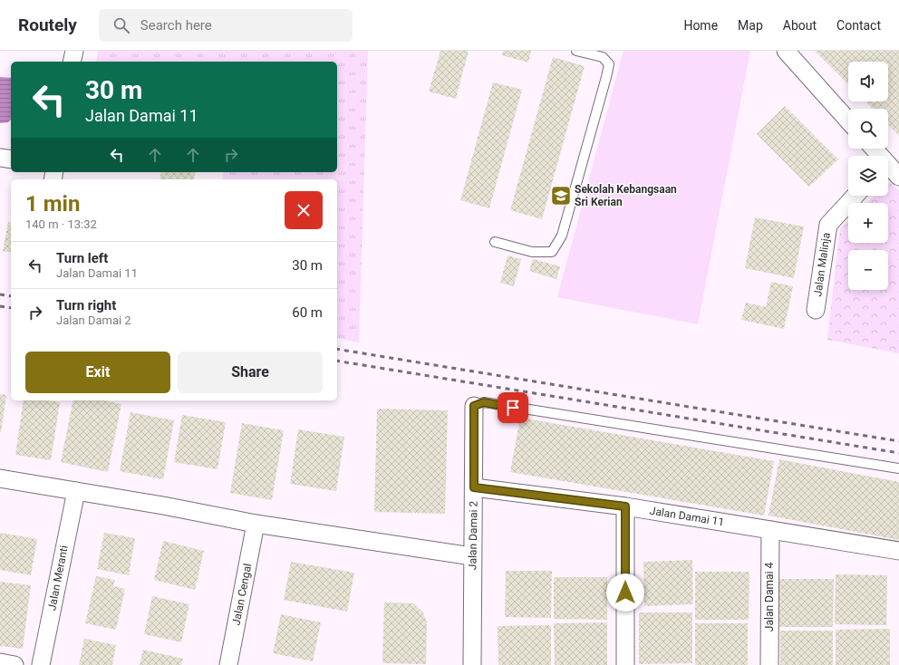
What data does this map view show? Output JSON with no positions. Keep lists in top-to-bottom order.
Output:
{
  "streets": {
    "street": [
      "Jalan Malinja",
      "Jalan Damai 11",
      "Jalan Damai 2",
      "Jalan Meranti",
      "Jalan Cengal",
      "Jalan Damai 4"
    ]
  },
  "crossings": [
    ["Jalan Damai 11", "Jalan Damai 2"],
    ["Jalan Damai 11", "Jalan Damai 4"]
  ],
  "places": {
    "school or university": ["Sekolah Kebangsaan Sri Kerian"]
  },
  "page": {
    "header": "Routely",
    "search": "Search here",
    "nav": [
      "Home",
      "Map",
      "About",
      "Contact"
    ],
    "map_buttons": ["+", "−"],
    "turn": ["30 m", "Jalan Damai 11"],
    "heading": ["1 min", "140 m · 13:32"],
    "list": [
      {
        "name": "Turn left",
        "note": "Jalan Damai 11",
        "value": "30 m"
      },
      {
        "name": "Turn right",
        "note": "Jalan Damai 2",
        "value": "60 m"
      }
    ],
    "buttons": ["Exit", "Share"]
  }
}
